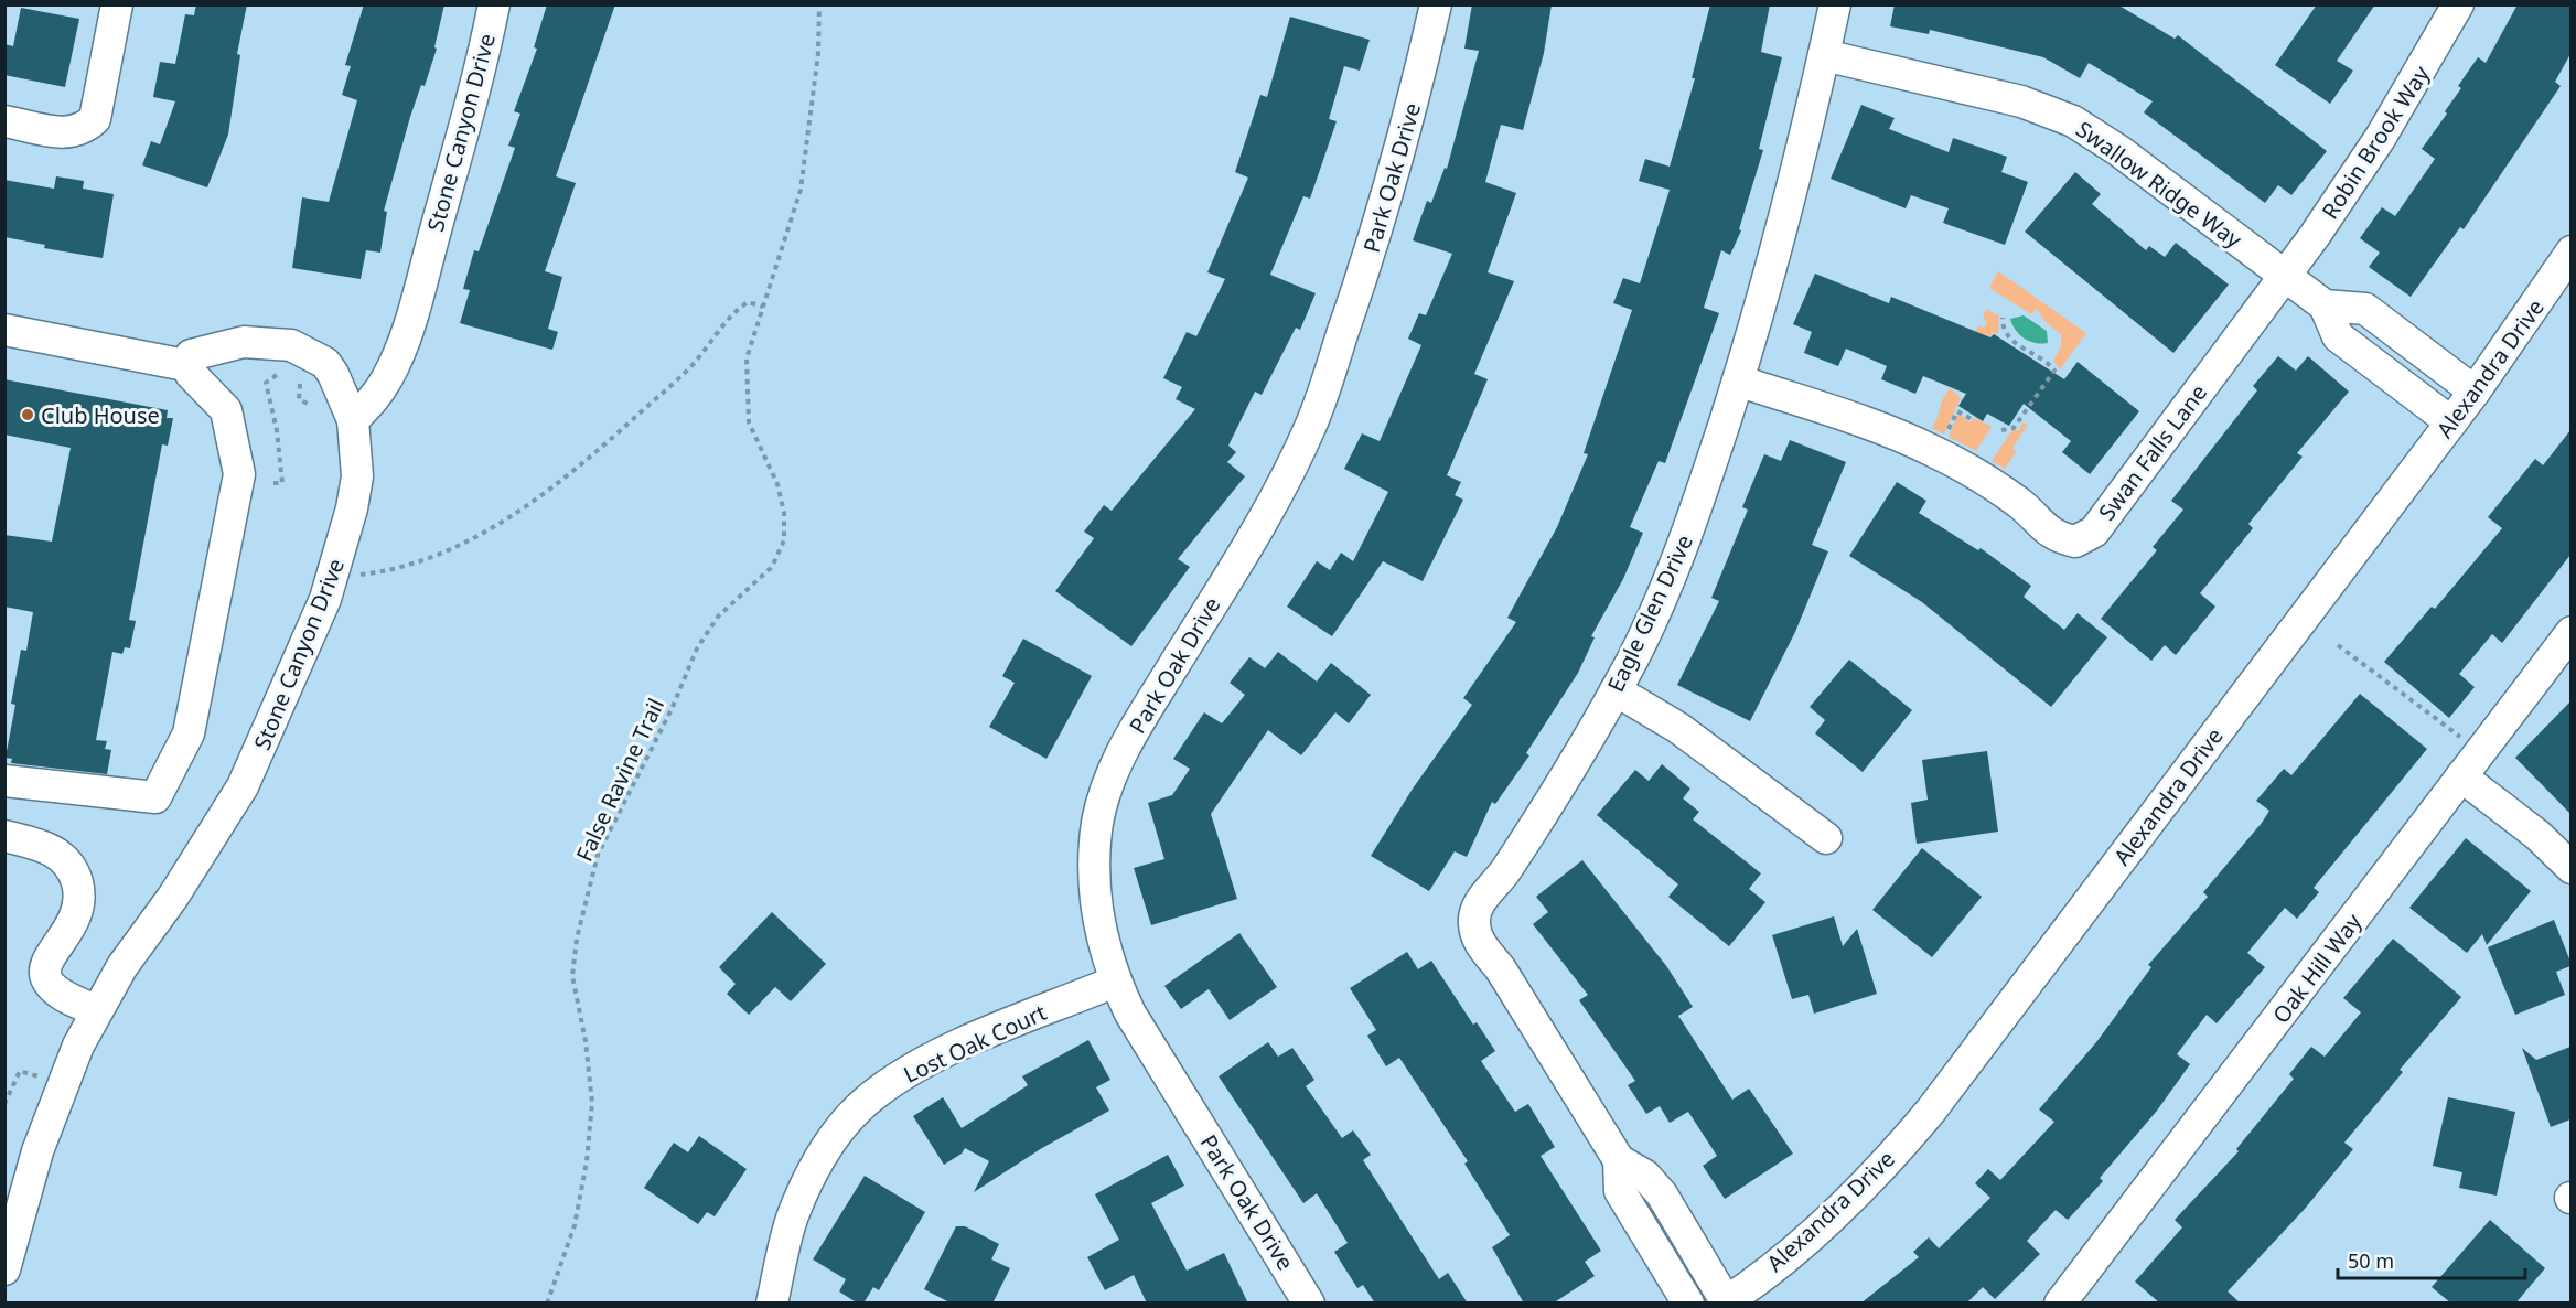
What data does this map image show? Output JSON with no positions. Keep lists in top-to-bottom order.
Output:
{
  "streets": {
    "street": [
      "Stone Canyon Drive",
      "Robin Brook Way",
      "Park Oak Drive",
      "Swallow Ridge Way",
      "Alexandra Drive",
      "Swan Falls Lane",
      "Eagle Glen Drive",
      "Oak Hill Way",
      "Lost Oak Court"
    ],
    "path": ["False Ravine Trail"]
  },
  "crossings": [
    ["Robin Brook Way", "Swallow Ridge Way"],
    ["Robin Brook Way", "Swan Falls Lane"],
    ["Park Oak Drive", "Lost Oak Court"],
    ["Swallow Ridge Way", "Alexandra Drive"],
    ["Swallow Ridge Way", "Swan Falls Lane"],
    ["Swallow Ridge Way", "Eagle Glen Drive"],
    ["Alexandra Drive", "Eagle Glen Drive"],
    ["Swan Falls Lane", "Eagle Glen Drive"]
  ],
  "places": ["Club House"],
  "scale_bar": "50 m"
}
